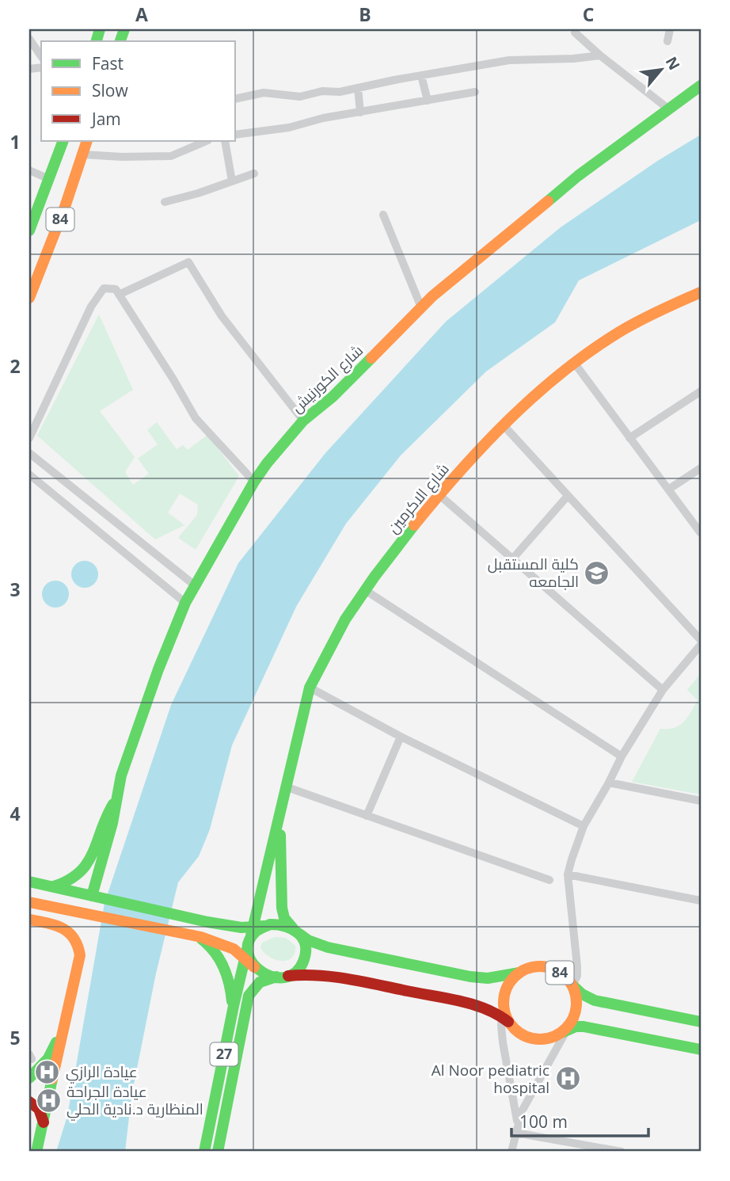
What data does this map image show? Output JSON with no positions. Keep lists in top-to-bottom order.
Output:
{
  "streets": {
    "street": [
      "84",
      "شارع الكورنيش",
      "شارع الاكرمين",
      "27"
    ]
  },
  "crossings": [
    ["84", "شارع الاكرمين"],
    ["84", "27"],
    ["شارع الاكرمين", "27"]
  ],
  "places": {
    "school or university": ["كلية المستقبل الجامعه"],
    "hospital": ["عيادة الرازي", "Al Noor pediatric hospital", "عيادة الجراحة المنظارية د.نادية الحلي"]
  },
  "legend": ["Fast", "Slow", "Jam"],
  "scale_bar": "100 m",
  "north": "top right",
  "grid": {
    "columns": ["A", "B", "C"],
    "rows": [
      "1",
      "2",
      "3",
      "4",
      "5"
    ]
  }
}
